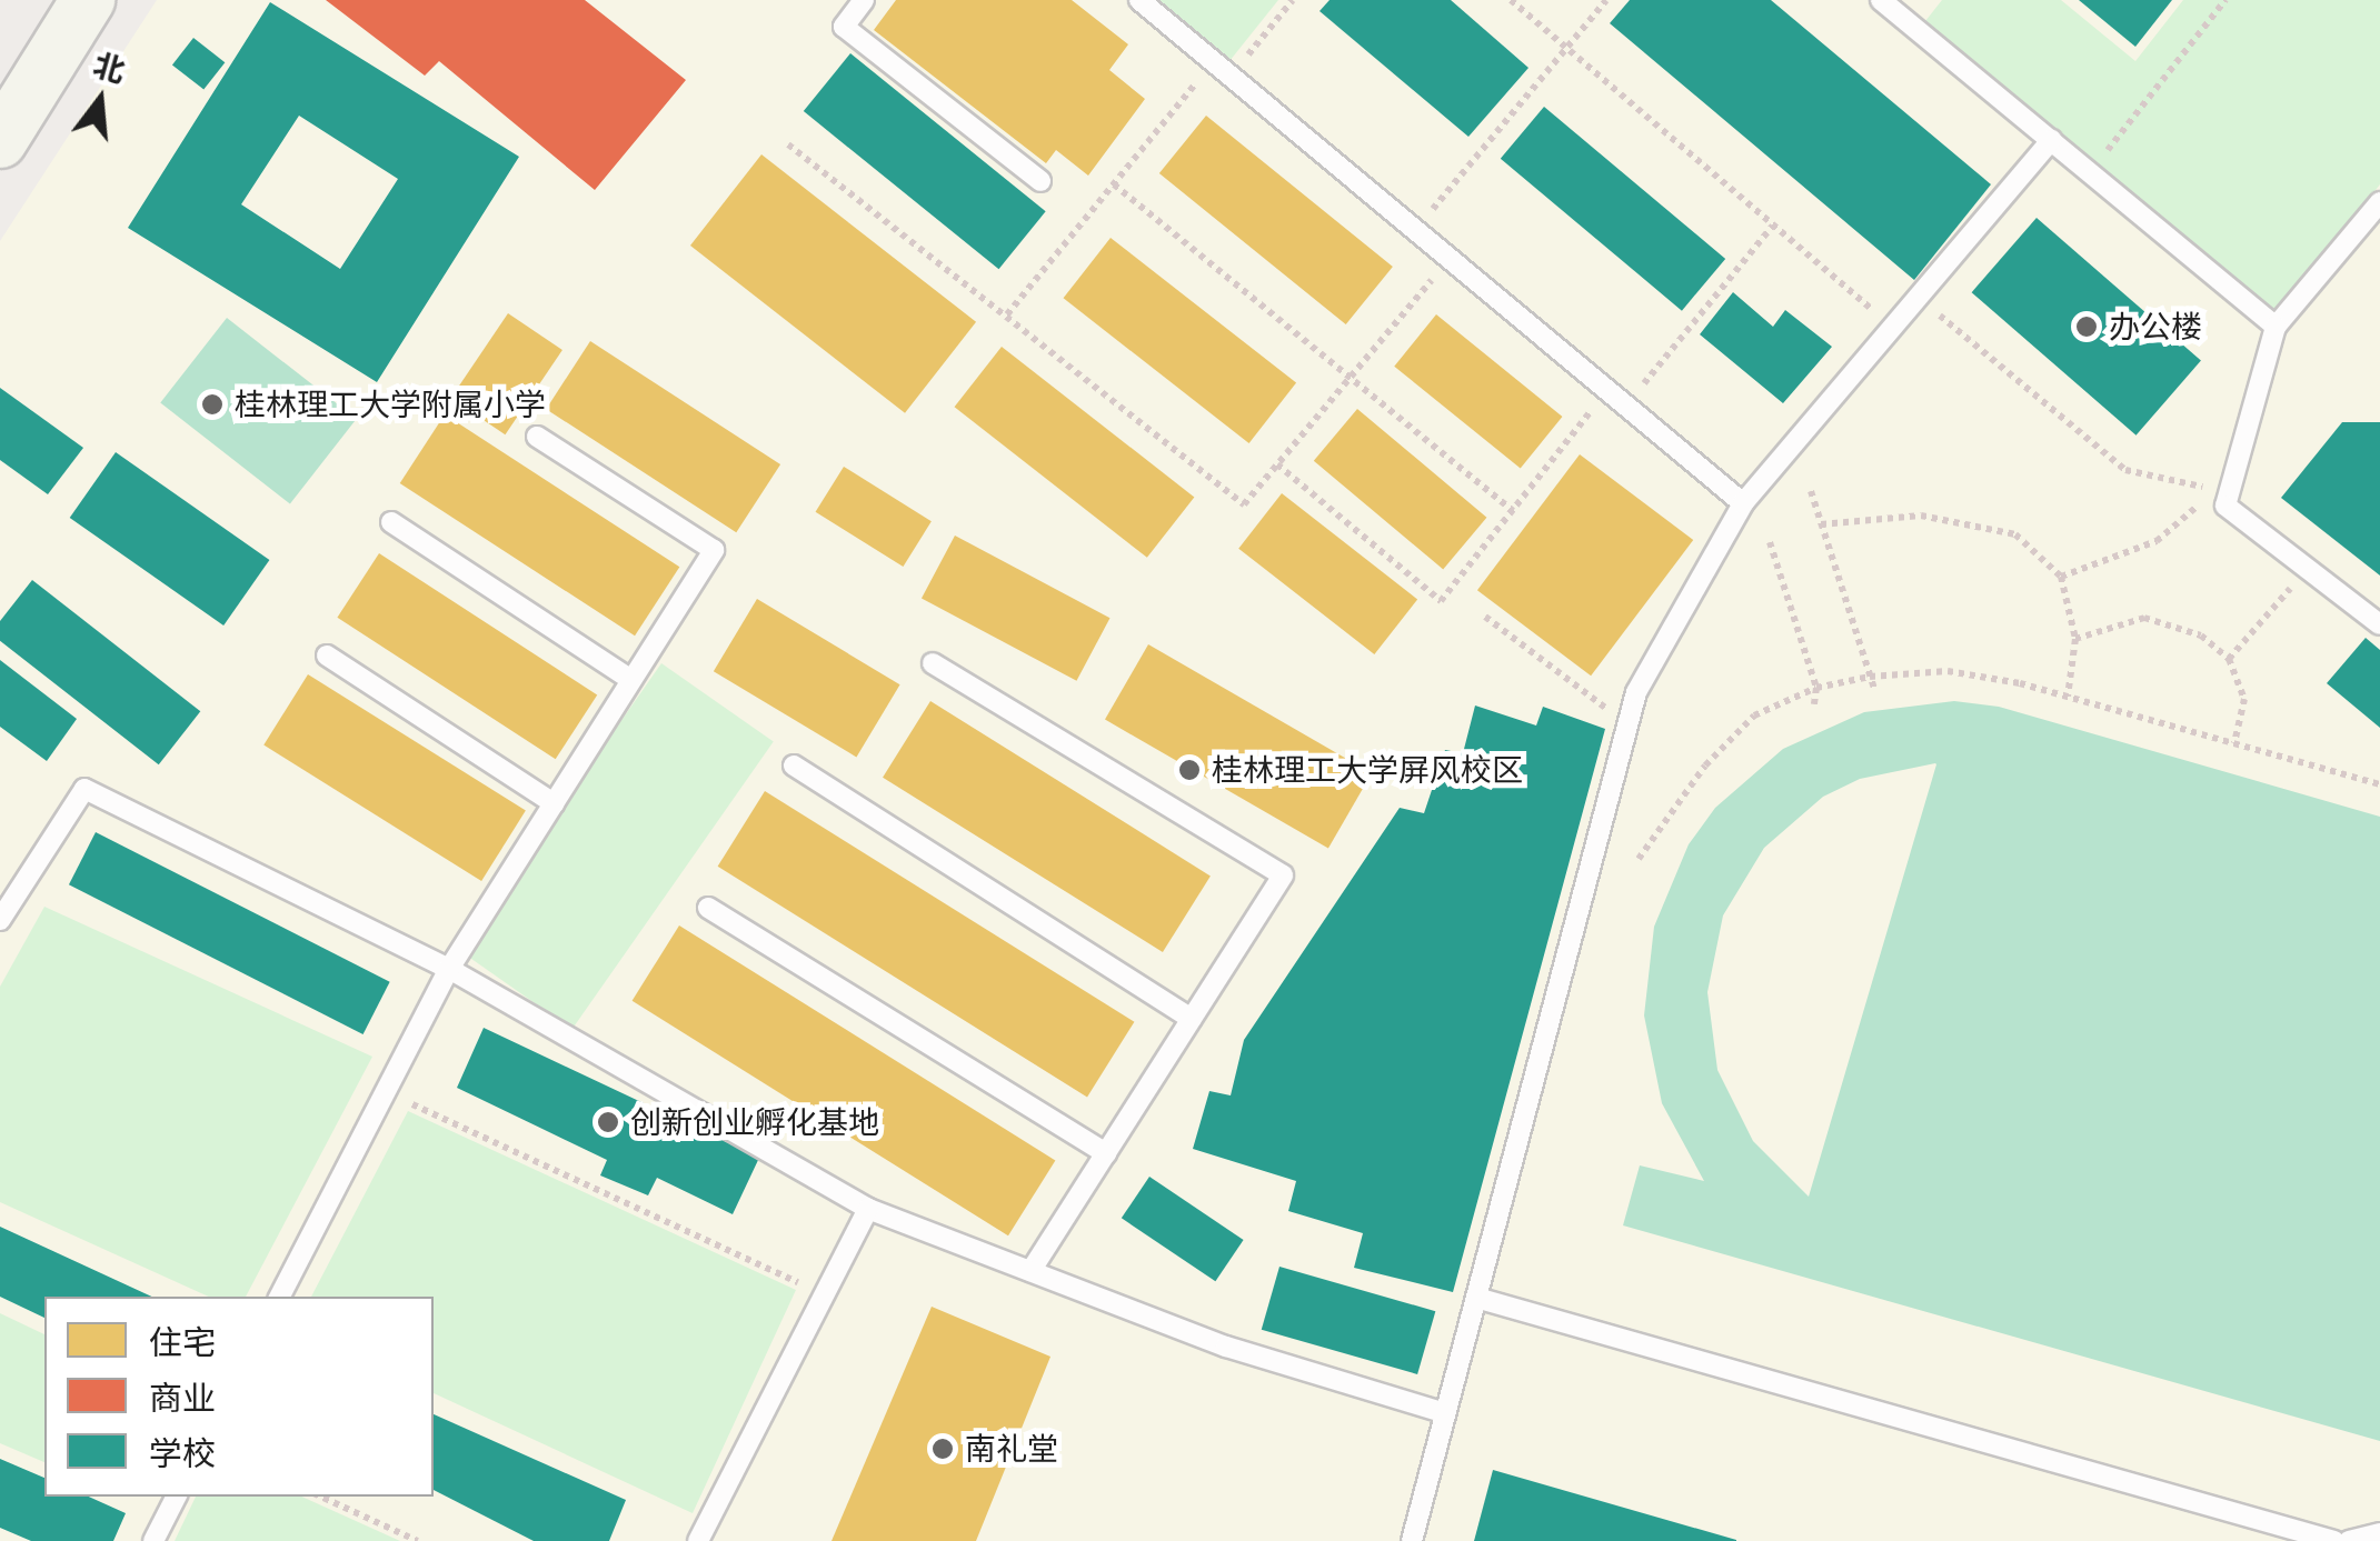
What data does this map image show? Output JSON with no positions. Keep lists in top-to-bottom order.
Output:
{
  "places": [
    "办公楼",
    "桂林理工大学附属小学",
    "桂林理工大学屏风校区",
    "创新创业孵化基地",
    "南礼堂"
  ],
  "legend": ["住宅", "商业", "学校"],
  "north": "top"
}
